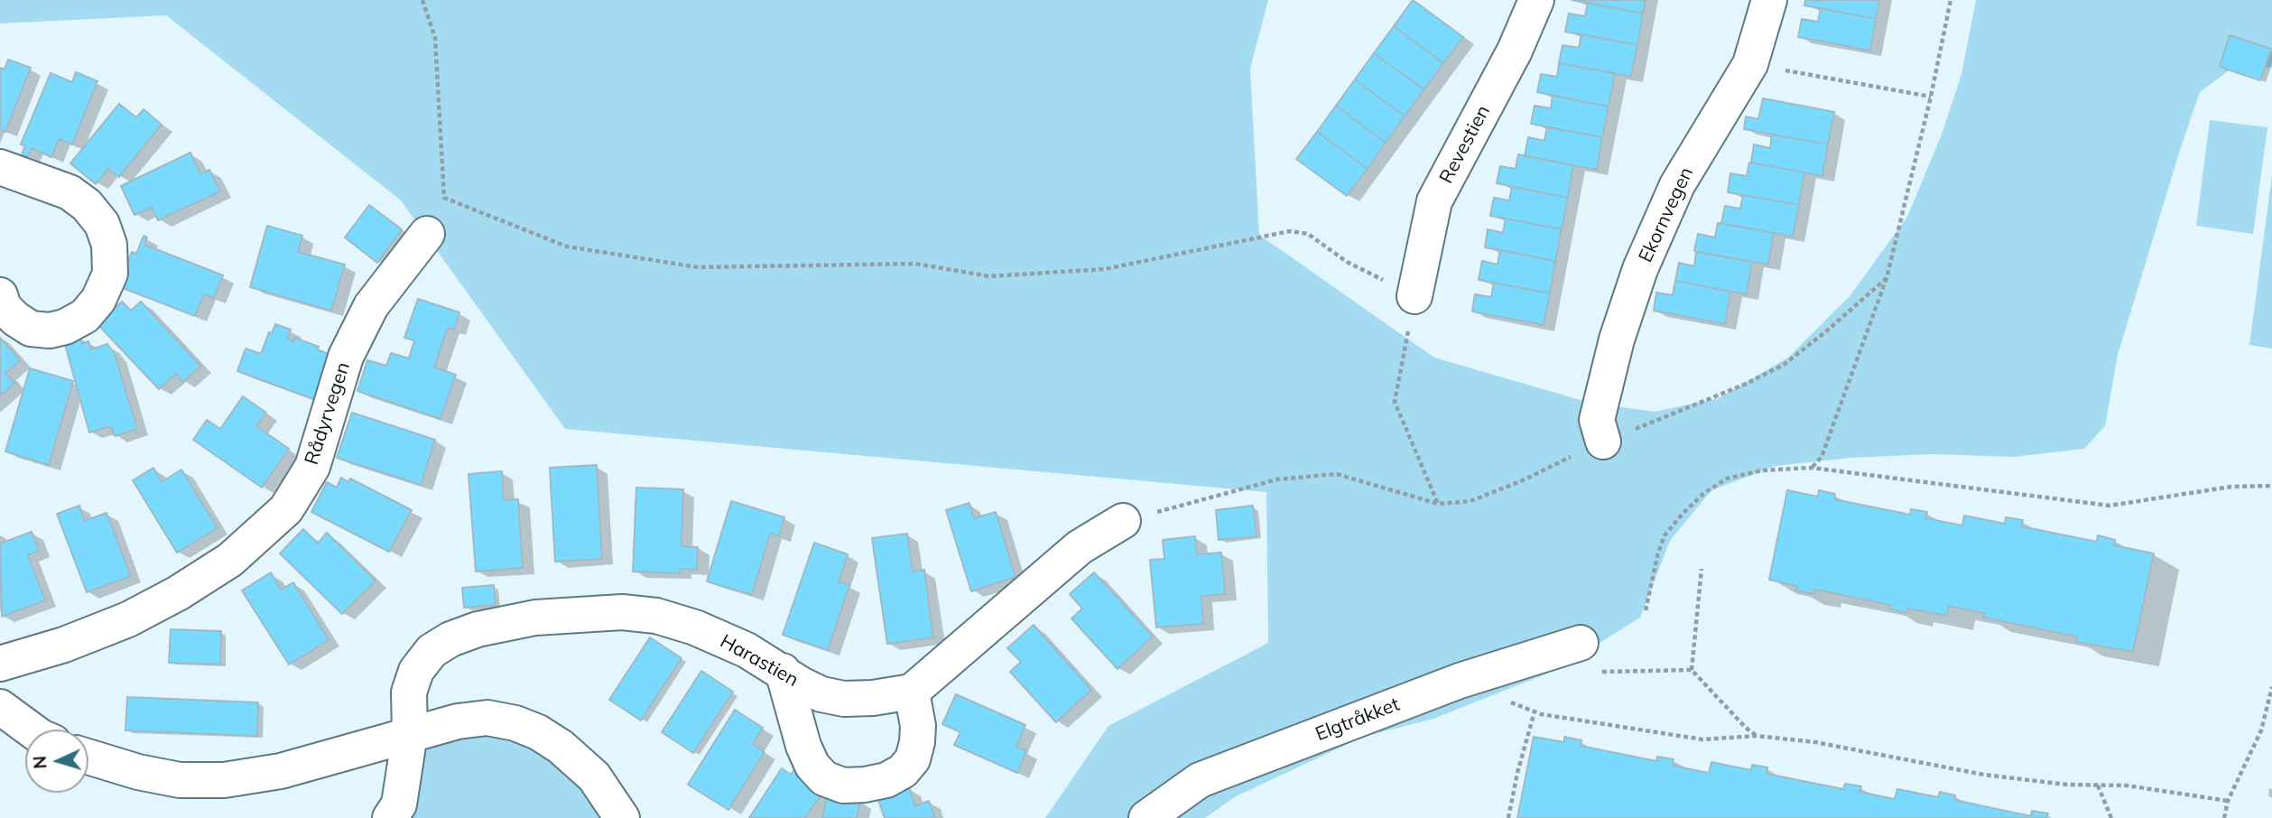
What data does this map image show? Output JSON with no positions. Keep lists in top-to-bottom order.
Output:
{
  "streets": {
    "street": [
      "Revestien",
      "Ekornvegen",
      "Rådyrvegen",
      "Harastien",
      "Elgtråkket"
    ]
  },
  "north": "left"
}
